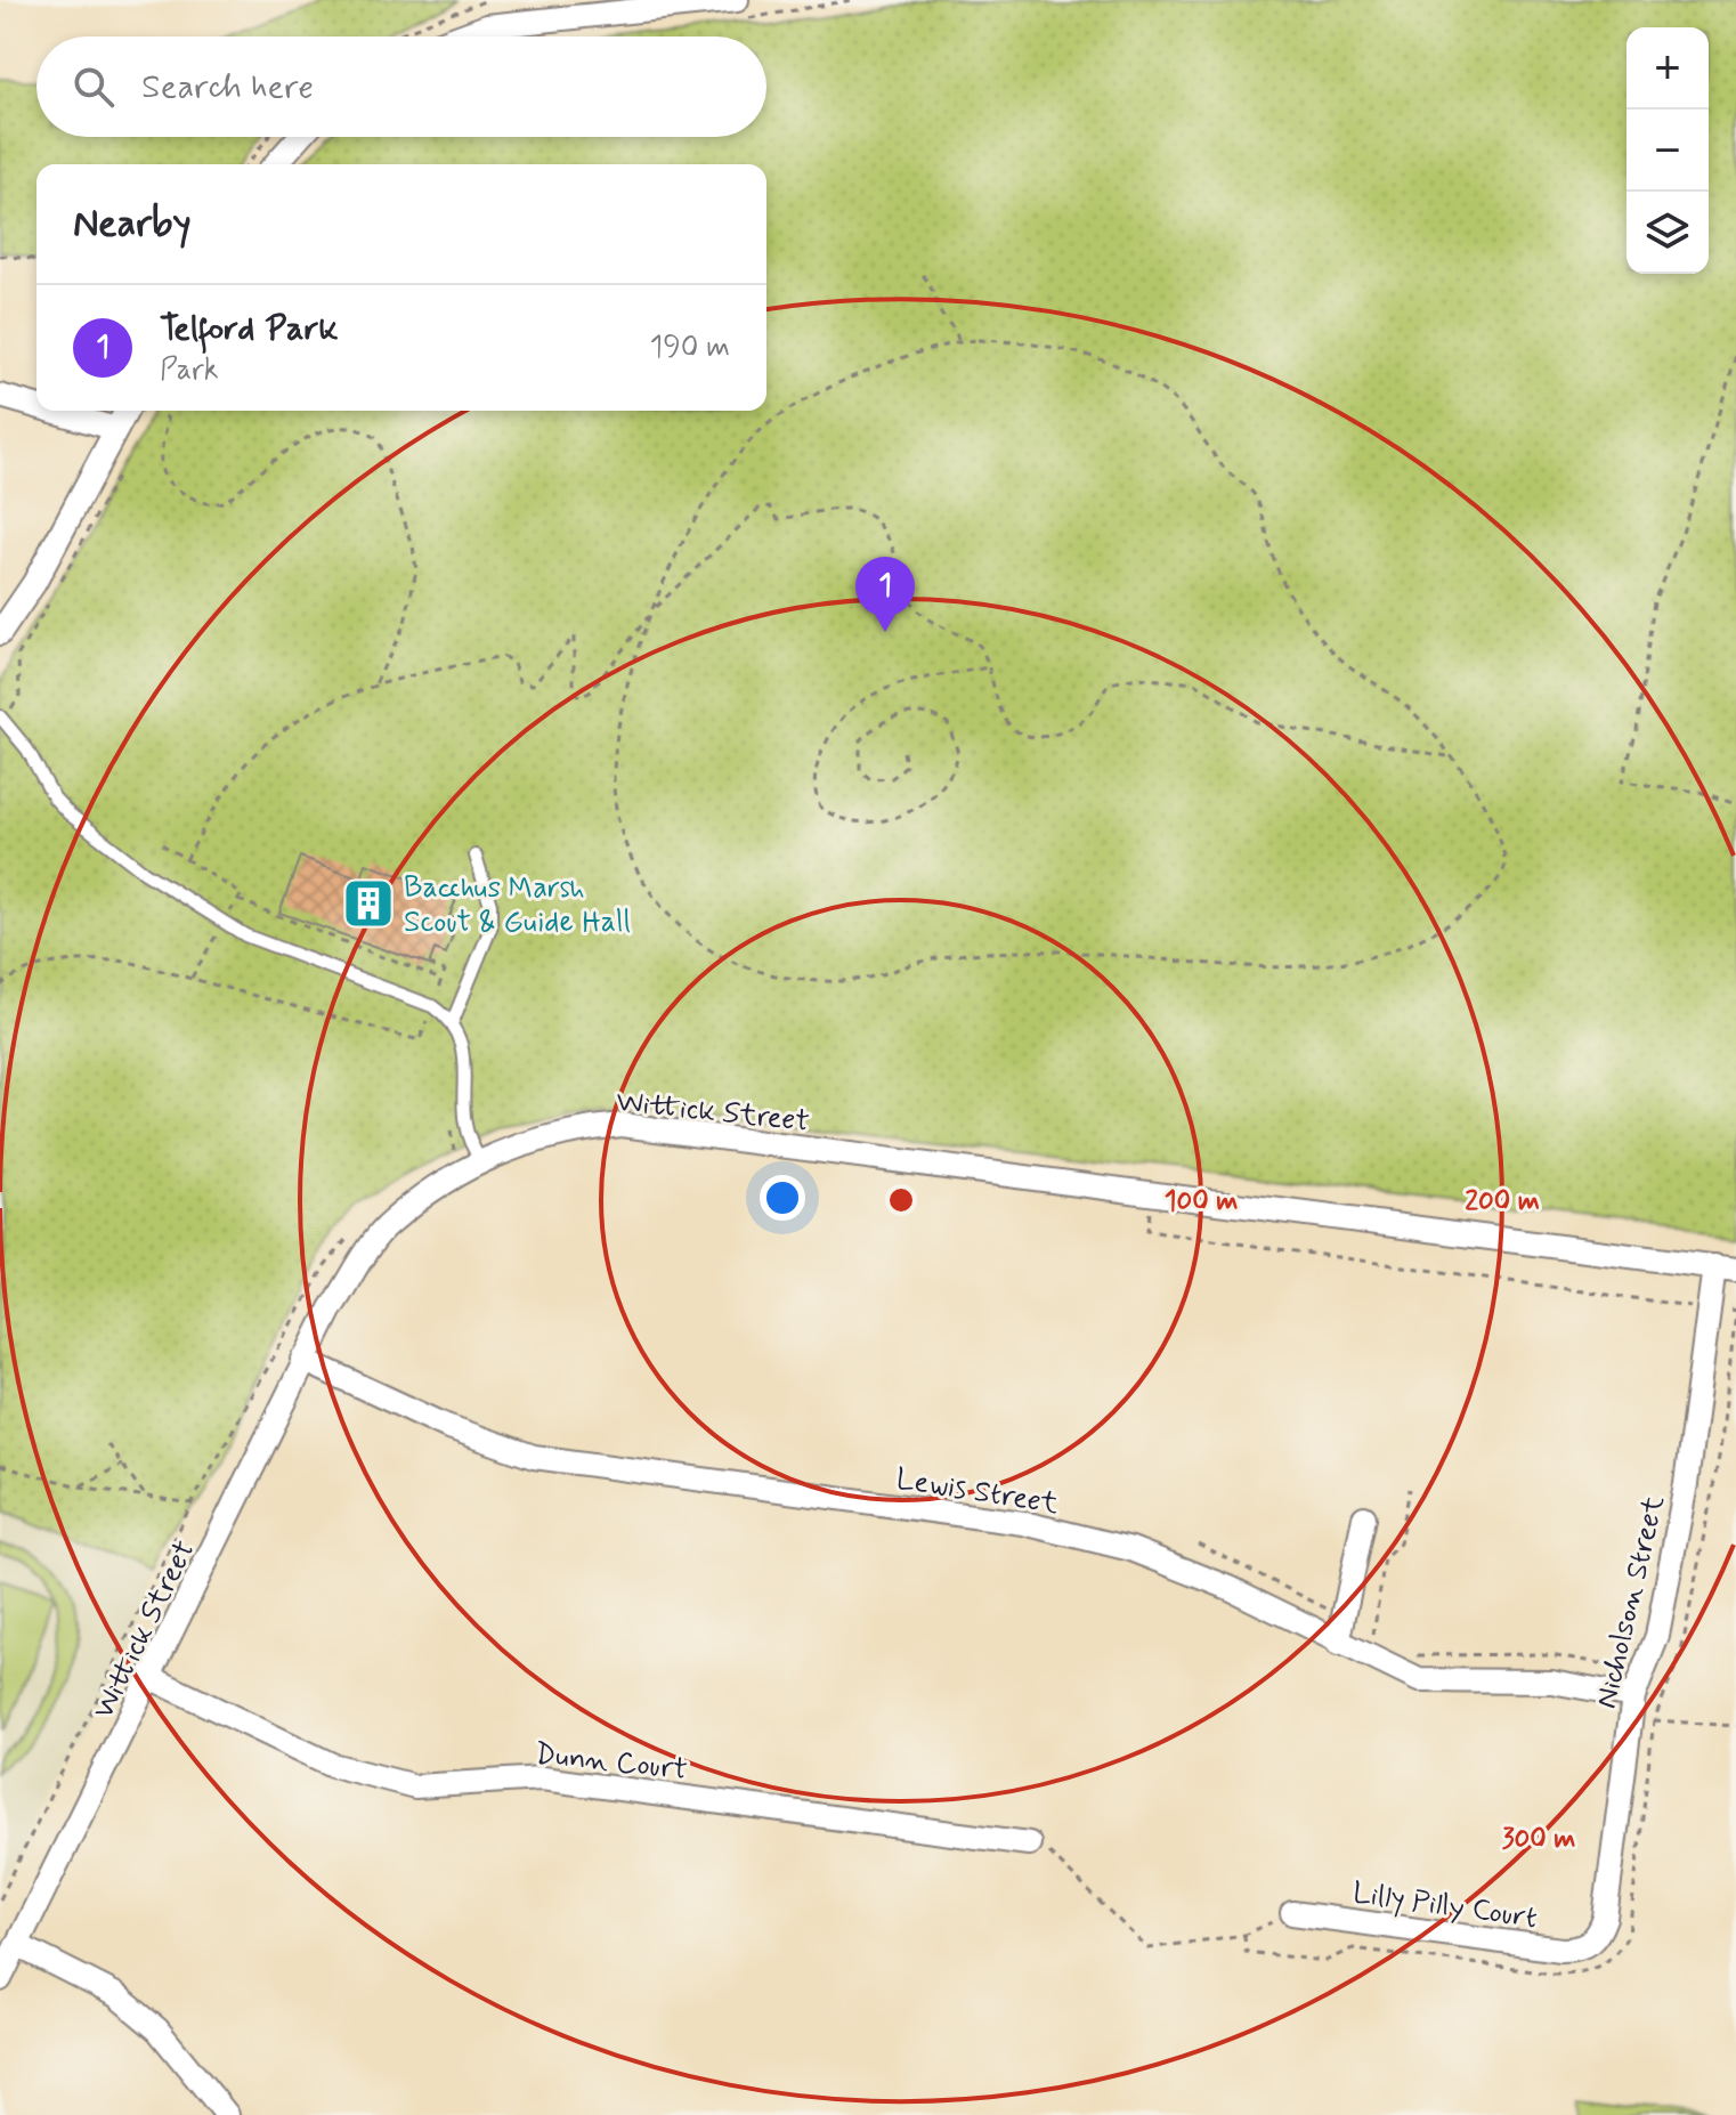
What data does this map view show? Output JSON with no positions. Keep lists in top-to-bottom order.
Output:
{
  "streets": {
    "street": [
      "Wittick Street",
      "Lewis Street",
      "Nicholson Street",
      "Dunn Court",
      "Lilly Pilly Court"
    ]
  },
  "crossings": [
    ["Wittick Street", "Lewis Street"],
    ["Wittick Street", "Nicholson Street"],
    ["Wittick Street", "Dunn Court"],
    ["Lewis Street", "Nicholson Street"],
    ["Nicholson Street", "Lilly Pilly Court"]
  ],
  "places": {
    "building": ["Bacchus Marsh Scout & Guide Hall"]
  },
  "page": {
    "map_buttons": ["+", "−"],
    "search": "Search here",
    "heading": "Nearby",
    "list": [
      {
        "mark": "1",
        "name": "Telford Park",
        "note": "Park",
        "value": "190 m"
      }
    ],
    "pins": "1"
  },
  "rings": ["100 m", "200 m", "300 m"]
}
